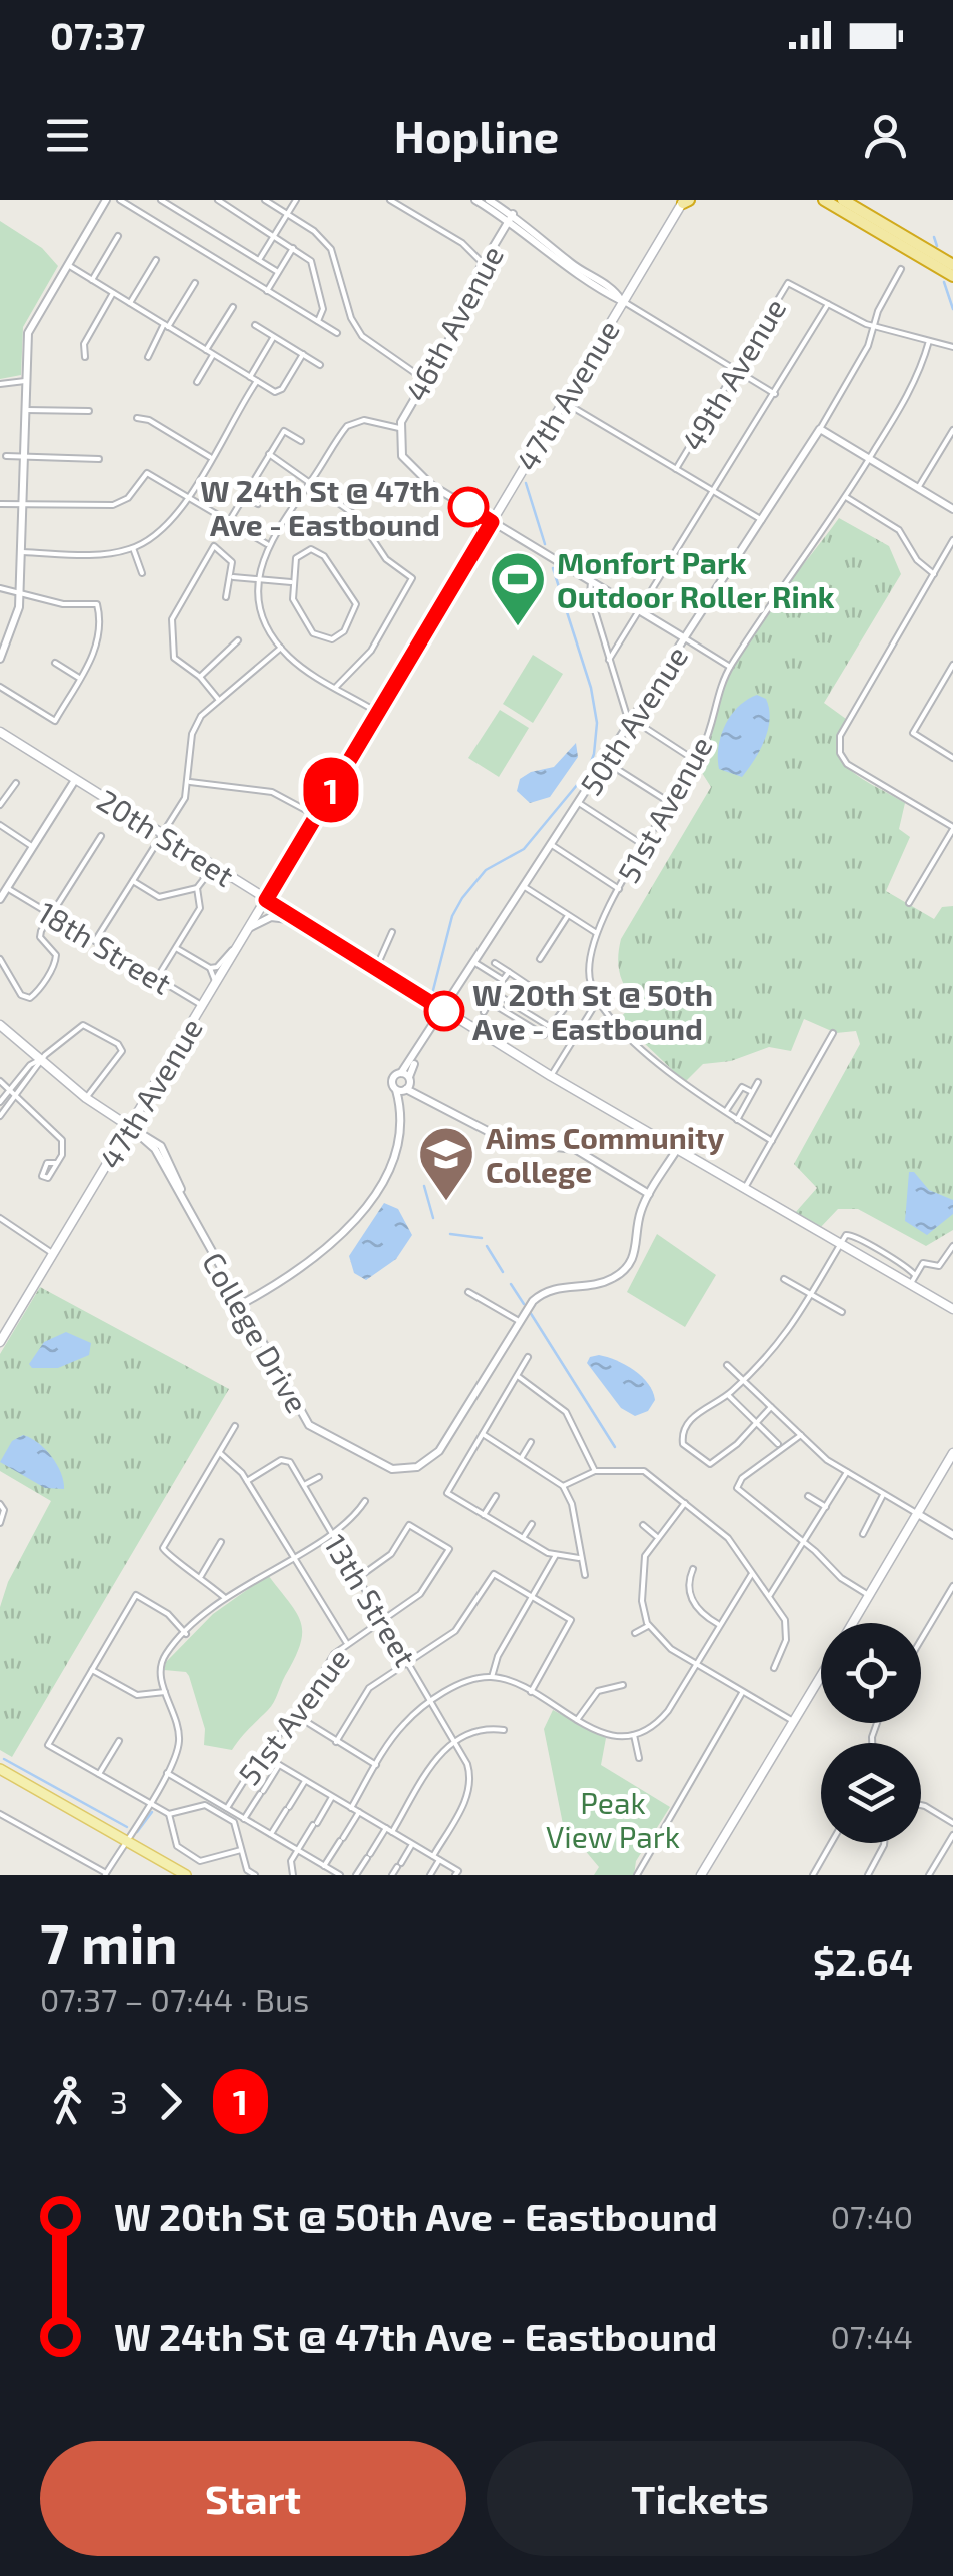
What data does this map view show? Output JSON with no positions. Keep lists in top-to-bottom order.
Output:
{
  "streets": {
    "main road": ["47th Avenue", "20th Street"],
    "street": [
      "46th Avenue",
      "49th Avenue",
      "50th Avenue",
      "51st Avenue",
      "18th Street",
      "College Drive",
      "13th Street"
    ]
  },
  "crossings": [
    ["47th Avenue", "20th Street"],
    ["47th Avenue", "18th Street"],
    ["47th Avenue", "College Drive"],
    ["50th Avenue", "20th Street"],
    ["50th Avenue", "College Drive"],
    ["51st Avenue", "13th Street"]
  ],
  "parks": ["Peak View Park"],
  "places": {
    "other": ["W 24th St @ 47th Ave - Eastbound", "W 20th St @ 50th Ave - Eastbound"],
    "sports": ["Monfort Park Outdoor Roller Rink"],
    "school or university": ["Aims Community College"]
  },
  "lines": ["bus line 1"],
  "page": {
    "status": "07:37",
    "header": "Hopline",
    "on_map": "1",
    "heading": ["7 min", "07:37 – 07:44 · Bus", "$2.64"],
    "legs": ["3", "1"],
    "list": [
      {
        "name": "W 20th St @ 50th Ave - Eastbound",
        "value": "07:40"
      },
      {
        "name": "W 24th St @ 47th Ave - Eastbound",
        "value": "07:44"
      }
    ],
    "buttons": ["Start", "Tickets"]
  }
}
